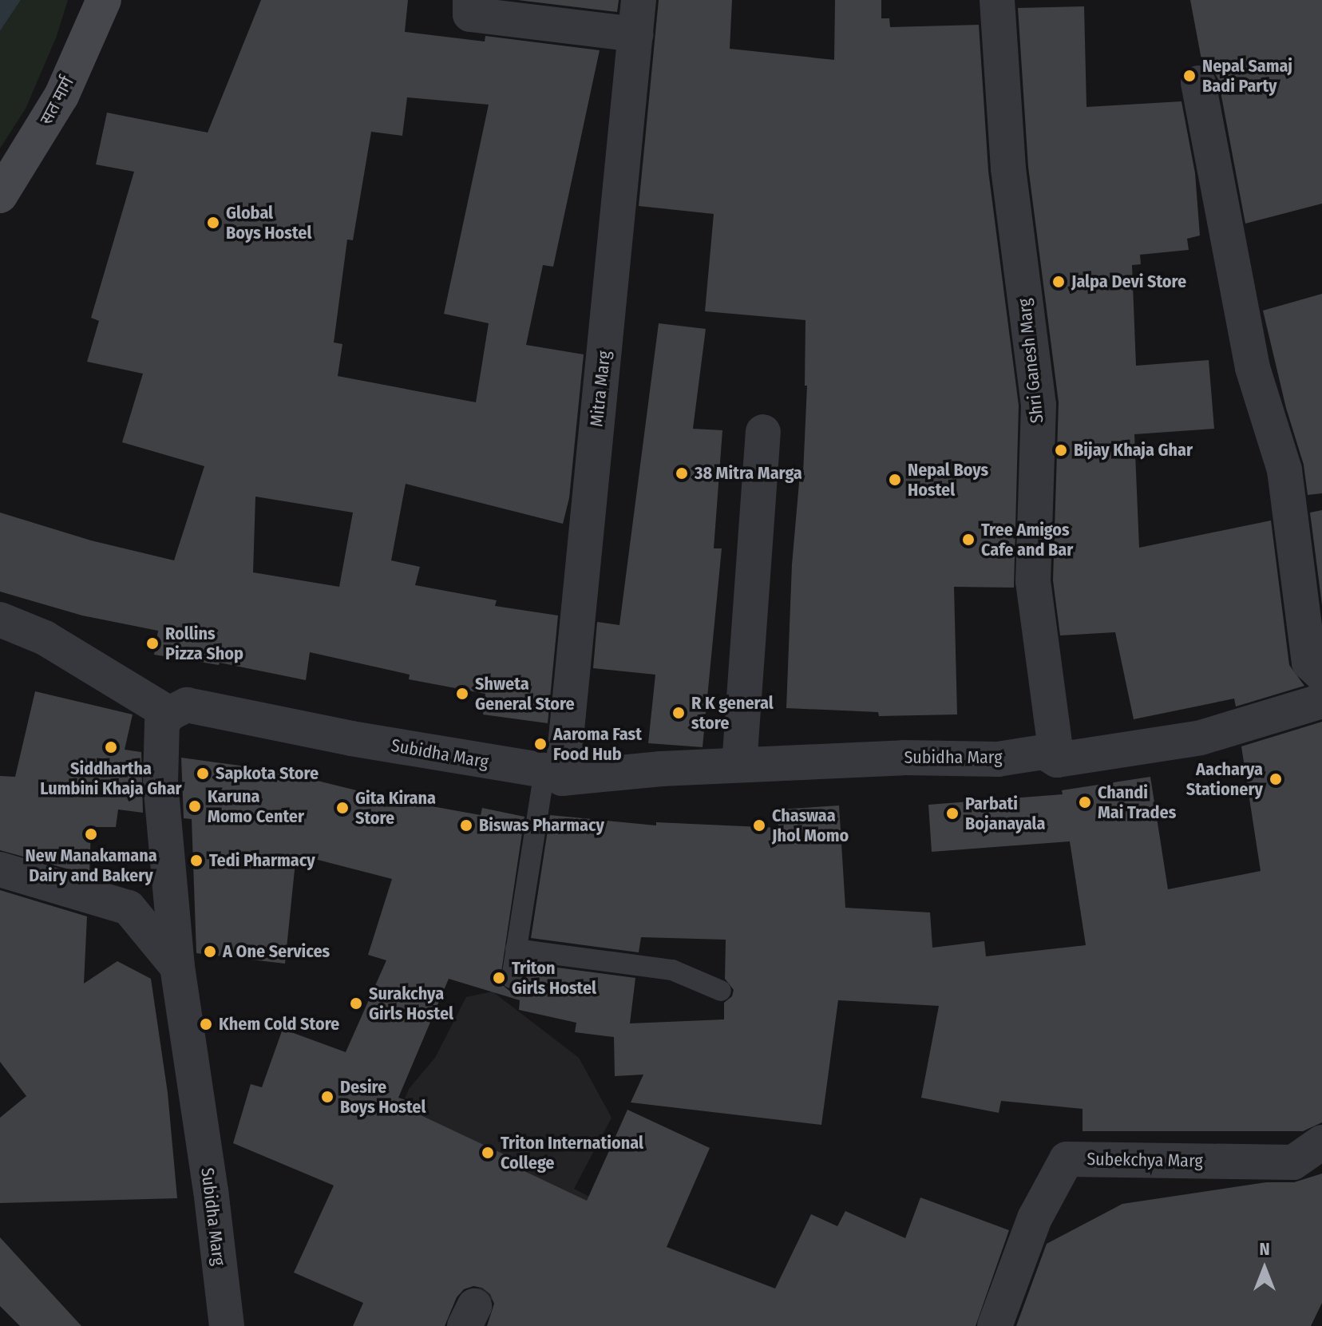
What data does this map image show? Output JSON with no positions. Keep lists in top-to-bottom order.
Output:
{
  "streets": {
    "main road": ["सत मार्ग"],
    "street": [
      "Shri Ganesh Marg",
      "Mitra Marg",
      "Subidha Marg",
      "Subekchya Marg"
    ]
  },
  "crossings": [
    ["Shri Ganesh Marg", "Subidha Marg"],
    ["Mitra Marg", "Subidha Marg"]
  ],
  "places": [
    "Nepal Samaj Badi Party",
    "Global Boys Hostel",
    "Jalpa Devi Store",
    "Bijay Khaja Ghar",
    "38 Mitra Marga",
    "Nepal Boys Hostel",
    "Tree Amigos Cafe and Bar",
    "Rollins Pizza Shop",
    "Shweta General Store",
    "R K general store",
    "Aaroma Fast Food Hub",
    "Siddhartha Lumbini Khaja Ghar",
    "Sapkota Store",
    "Aacharya Stationery",
    "Chandi Mai Trades",
    "Karuna Momo Center",
    "Gita Kirana Store",
    "Parbati Bojanayala",
    "Biswas Pharmacy",
    "Chaswaa Jhol Momo",
    "New Manakamana Dairy and Bakery",
    "Tedi Pharmacy",
    "A One Services",
    "Triton Girls Hostel",
    "Surakchya Girls Hostel",
    "Khem Cold Store",
    "Desire Boys Hostel",
    "Triton International College"
  ],
  "north": "top"
}
